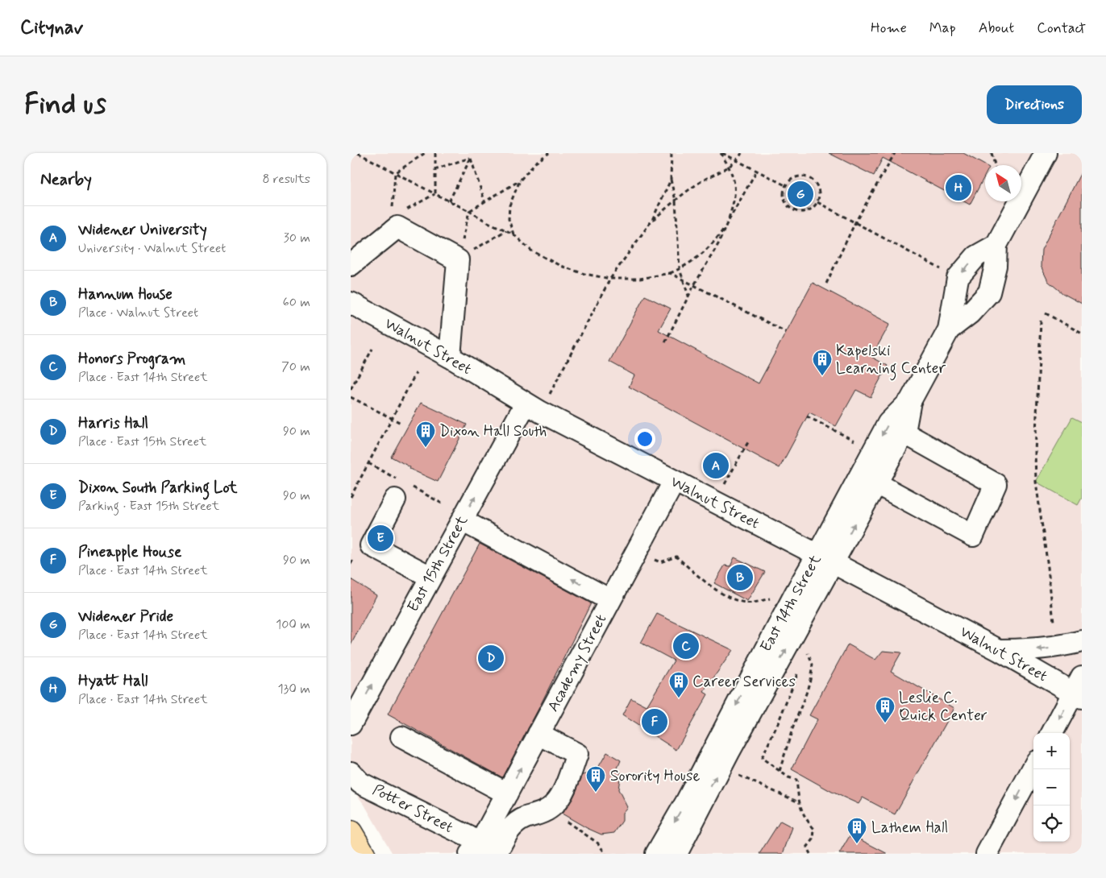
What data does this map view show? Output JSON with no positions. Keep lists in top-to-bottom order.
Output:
{
  "streets": {
    "street": [
      "Walnut Street",
      "East 15th Street",
      "East 14th Street",
      "Academy Street",
      "Potter Street"
    ]
  },
  "crossings": [
    ["Walnut Street", "East 15th Street"],
    ["Walnut Street", "East 14th Street"],
    ["Walnut Street", "Academy Street"],
    ["Academy Street", "Potter Street"]
  ],
  "one_way": ["East 15th Street"],
  "places": {
    "building": [
      "Kapelski Learning Center",
      "Dixon Hall South",
      "Career Services",
      "Leslie C. Quick Center",
      "Sorority House",
      "Lathem Hall"
    ]
  },
  "north": "top left",
  "page": {
    "header": "Citynav",
    "nav": [
      "Home",
      "Map",
      "About",
      "Contact"
    ],
    "buttons": "Directions",
    "title": "Find us",
    "heading": ["Nearby", "8 results"],
    "pins": [
      "H",
      "G",
      "A",
      "E",
      "B",
      "C",
      "D",
      "F"
    ],
    "list": [
      {
        "mark": "A",
        "name": "Widener University",
        "note": "University · Walnut Street",
        "value": "30 m"
      },
      {
        "mark": "B",
        "name": "Hannum House",
        "note": "Place · Walnut Street",
        "value": "60 m"
      },
      {
        "mark": "C",
        "name": "Honors Program",
        "note": "Place · East 14th Street",
        "value": "70 m"
      },
      {
        "mark": "D",
        "name": "Harris Hall",
        "note": "Place · East 15th Street",
        "value": "90 m"
      },
      {
        "mark": "E",
        "name": "Dixon South Parking Lot",
        "note": "Parking · East 15th Street",
        "value": "90 m"
      },
      {
        "mark": "F",
        "name": "Pineapple House",
        "note": "Place · East 14th Street",
        "value": "90 m"
      },
      {
        "mark": "G",
        "name": "Widener Pride",
        "note": "Place · East 14th Street",
        "value": "100 m"
      },
      {
        "mark": "H",
        "name": "Hyatt Hall",
        "note": "Place · East 14th Street",
        "value": "130 m"
      }
    ],
    "map_buttons": ["+", "−"]
  }
}
